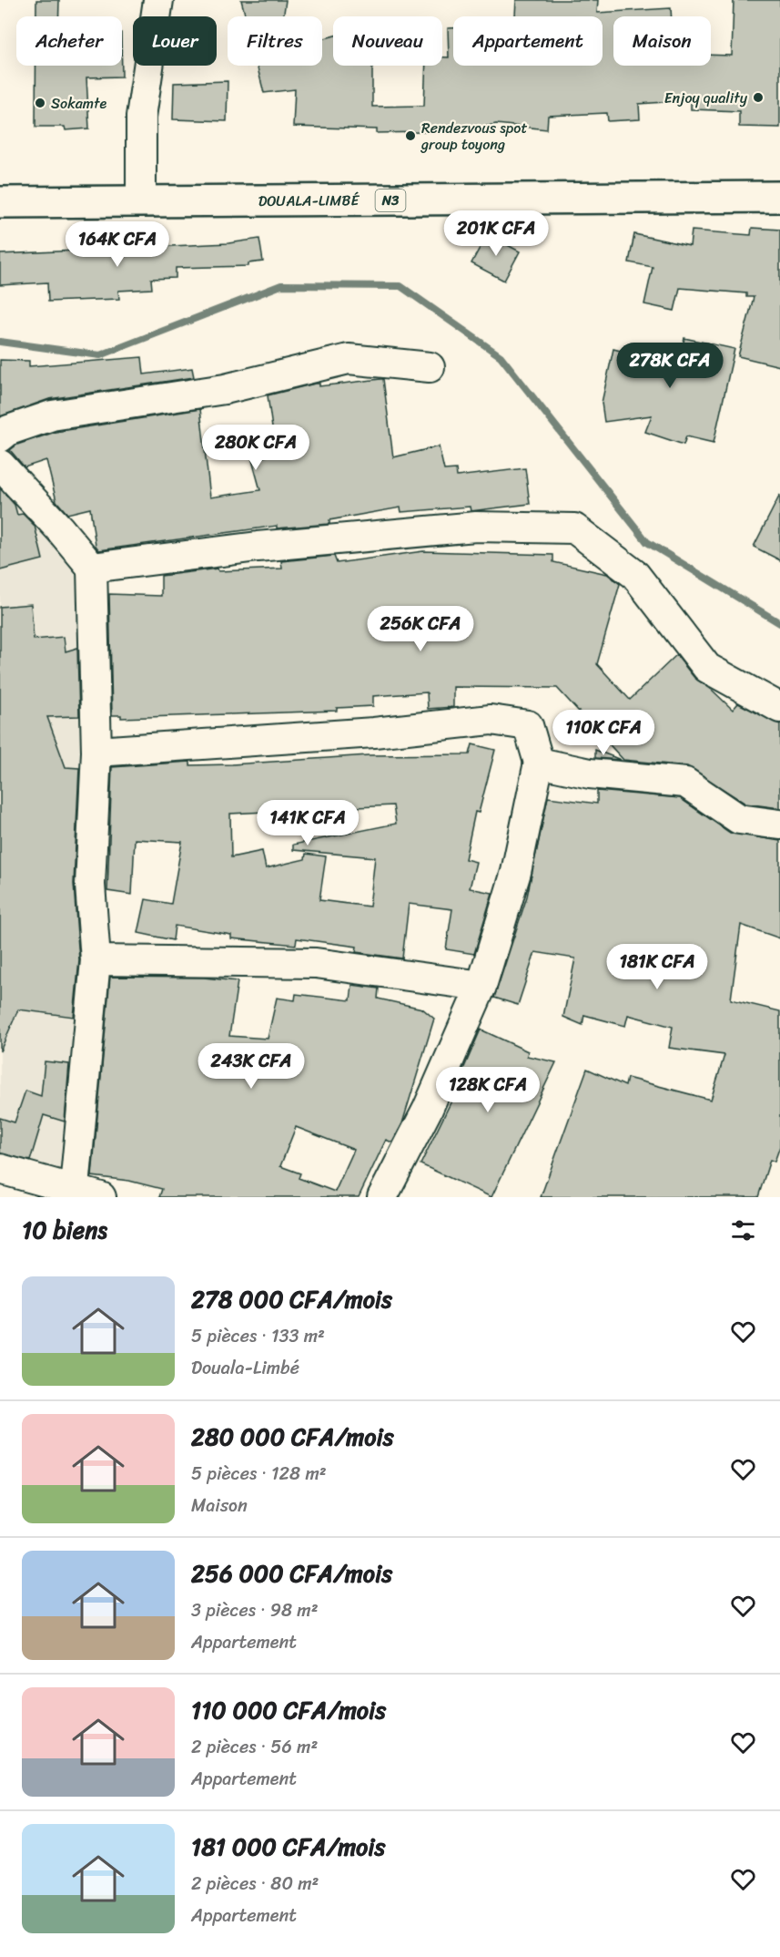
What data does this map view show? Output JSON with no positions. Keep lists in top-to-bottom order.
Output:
{
  "streets": {
    "highway": ["DOUALA-LIMBÉ", "N3"]
  },
  "places": ["Enjoy quality", "Sokamte", "Rendezvous spot group toyong"],
  "page": {
    "chip": [
      "Acheter",
      "Louer",
      "Filtres",
      "Nouveau",
      "Appartement",
      "Maison"
    ],
    "price": [
      "201K CFA",
      "164K CFA",
      "278K CFA",
      "280K CFA",
      "256K CFA",
      "110K CFA",
      "141K CFA",
      "181K CFA",
      "243K CFA",
      "128K CFA"
    ],
    "heading": "10 biens",
    "list": [
      {
        "name": "278 000 CFA/mois",
        "note": "5 pièces · 133 m² · Douala-Limbé"
      },
      {
        "name": "280 000 CFA/mois",
        "note": "5 pièces · 128 m² · Maison"
      },
      {
        "name": "256 000 CFA/mois",
        "note": "3 pièces · 98 m² · Appartement"
      },
      {
        "name": "110 000 CFA/mois",
        "note": "2 pièces · 56 m² · Appartement"
      },
      {
        "name": "181 000 CFA/mois",
        "note": "2 pièces · 80 m² · Appartement"
      }
    ]
  }
}
